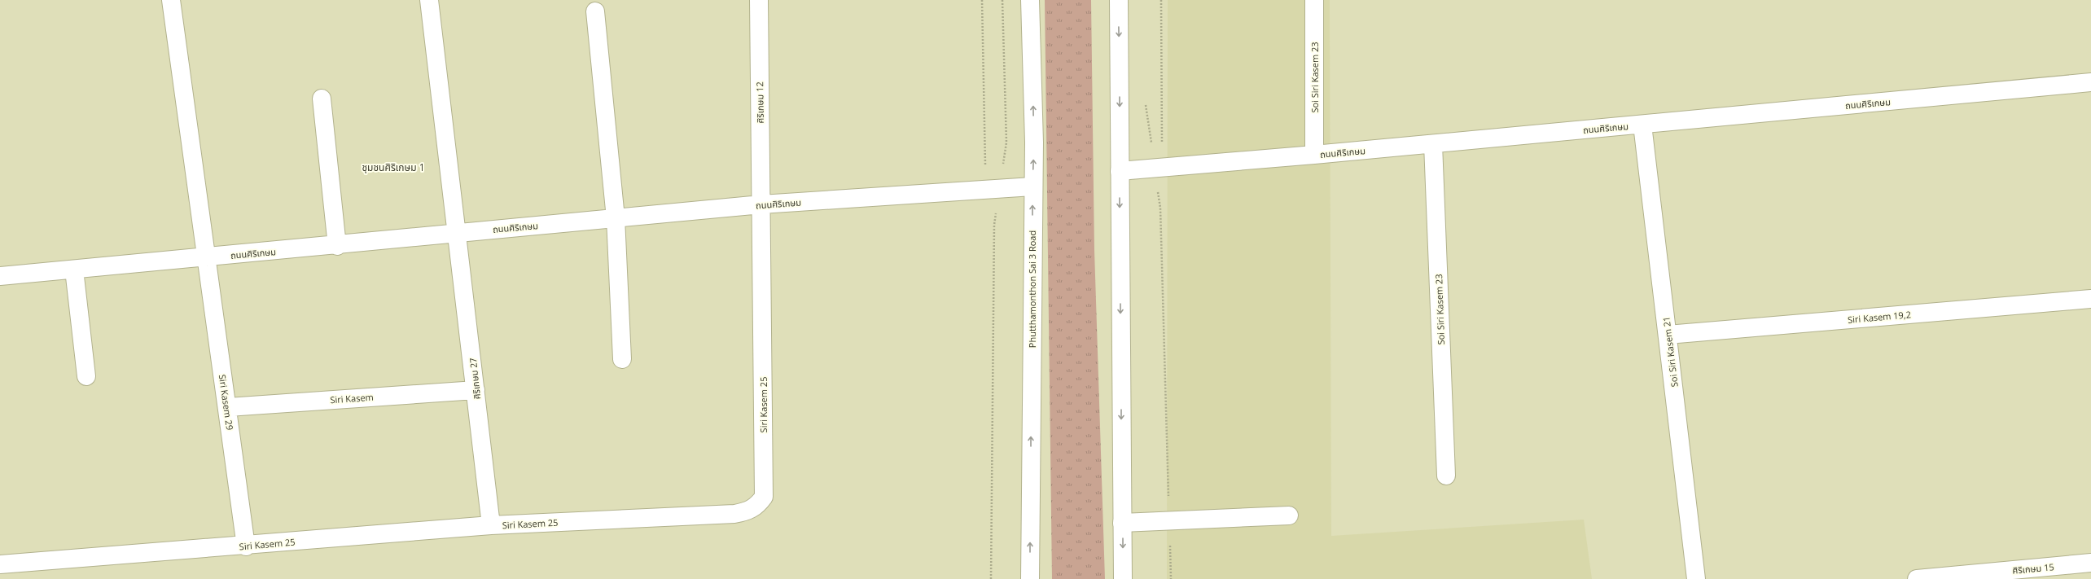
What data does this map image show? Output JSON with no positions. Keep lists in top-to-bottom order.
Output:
{
  "streets": {
    "street": [
      "Soi Siri Kasem 23",
      "ศิริเกษม 12",
      "ถนนศิริเกษม",
      "Phutthamonthon Sai 3 Road",
      "Siri Kasem 19,2",
      "Soi Siri Kasem 21",
      "ศิริเกษม 27",
      "Siri Kasem",
      "Siri Kasem 29",
      "Siri Kasem 25",
      "ศิริเกษม 15"
    ]
  },
  "crossings": [
    ["Soi Siri Kasem 23", "ถนนศิริเกษม"],
    ["ศิริเกษม 12", "ถนนศิริเกษม"],
    ["ศิริเกษม 12", "Siri Kasem 25"],
    ["ถนนศิริเกษม", "Phutthamonthon Sai 3 Road"],
    ["ถนนศิริเกษม", "Soi Siri Kasem 21"],
    ["ถนนศิริเกษม", "ศิริเกษม 27"],
    ["ถนนศิริเกษม", "Siri Kasem 29"],
    ["ถนนศิริเกษม", "Siri Kasem 25"],
    ["Siri Kasem 19,2", "Soi Siri Kasem 21"],
    ["ศิริเกษม 27", "Siri Kasem"],
    ["ศิริเกษม 27", "Siri Kasem 25"],
    ["Siri Kasem", "Siri Kasem 29"],
    ["Siri Kasem 29", "Siri Kasem 25"]
  ],
  "districts": ["ชุมชนศิริเกษม 1"]
}
